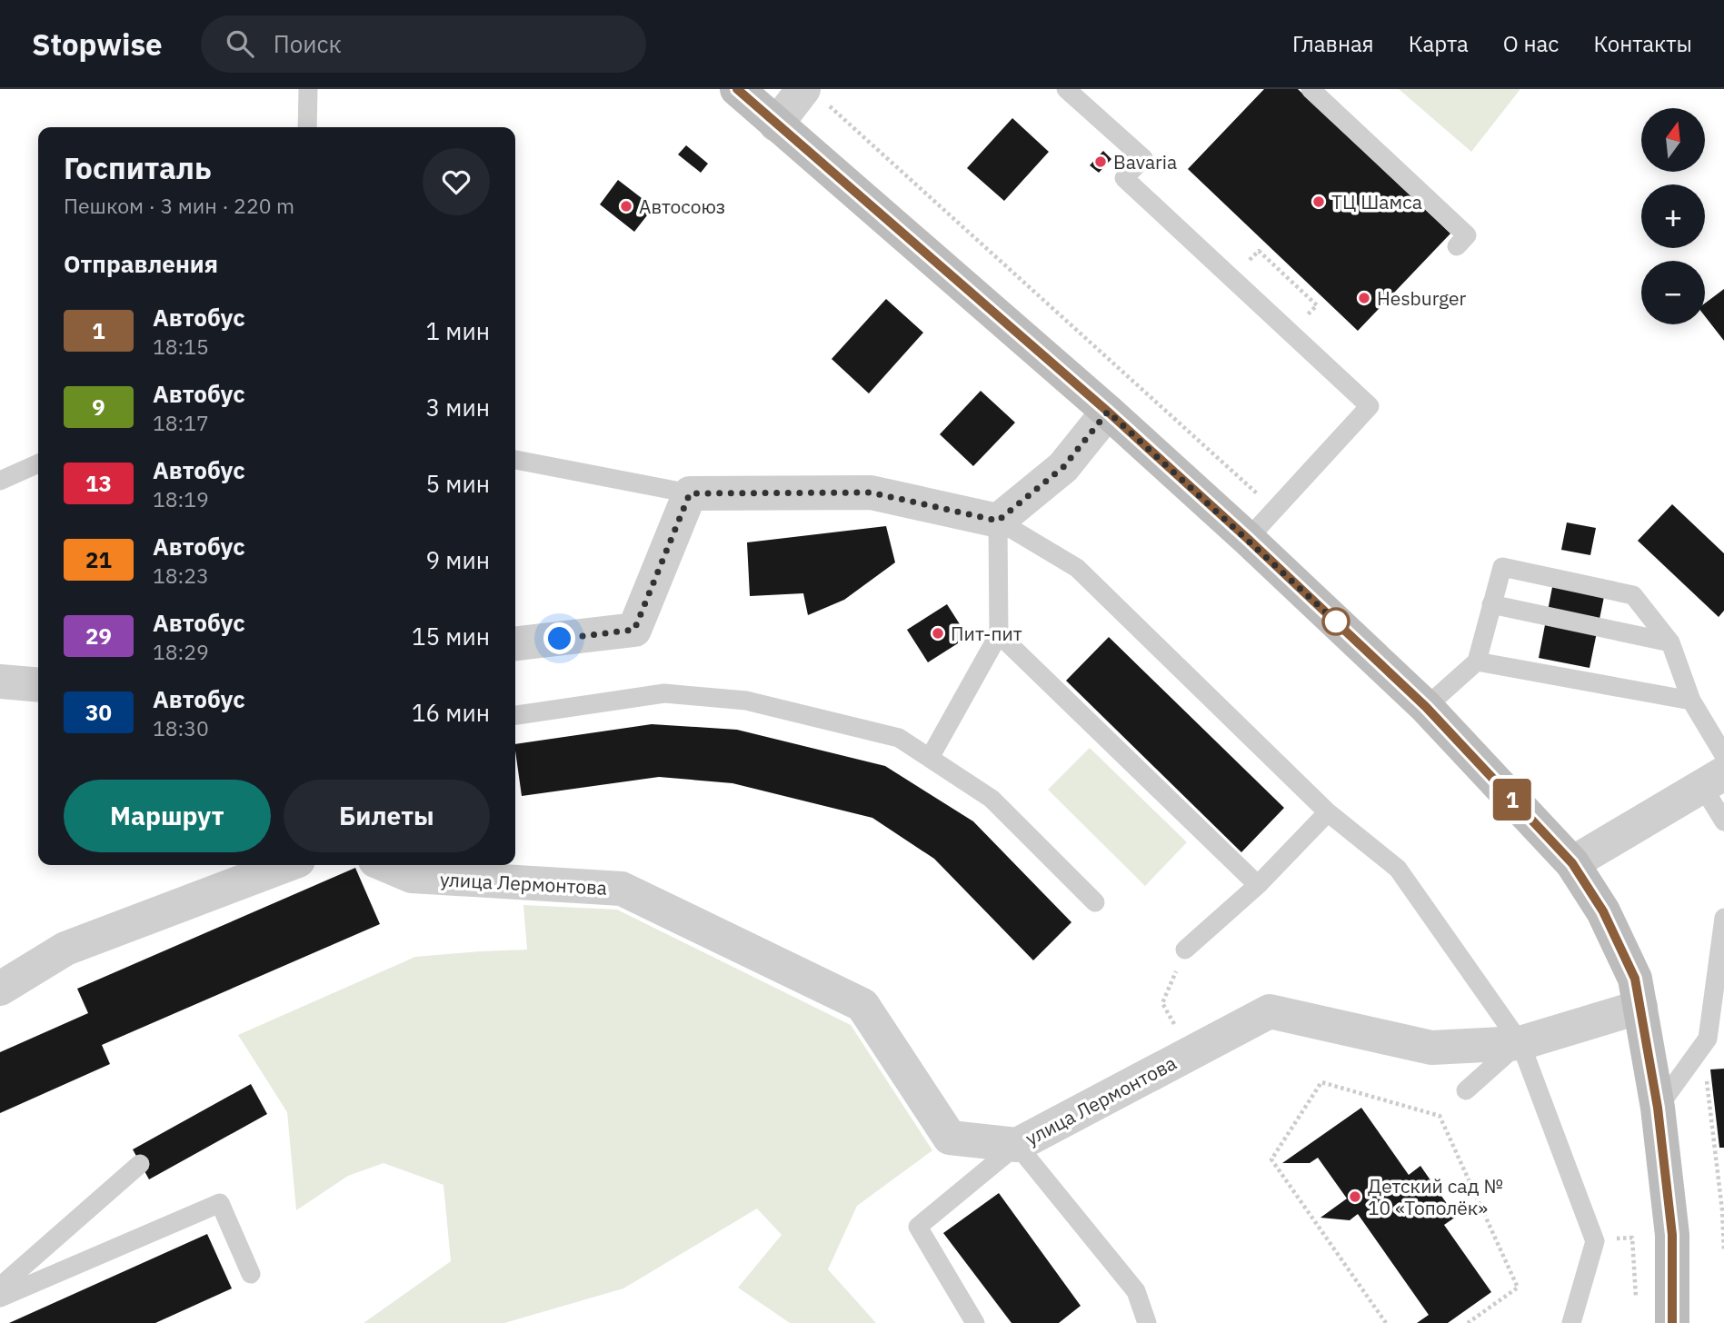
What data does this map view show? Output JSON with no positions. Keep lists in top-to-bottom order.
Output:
{
  "streets": {
    "street": ["улица Лермонтова"]
  },
  "places": [
    "Bavaria",
    "ТЦ Шамса",
    "Автосоюз",
    "Hesburger",
    "Пит-пит",
    "Детский сад № 10 «Тополёк»"
  ],
  "lines": ["bus line 1"],
  "north": "top",
  "page": {
    "header": "Stopwise",
    "search": "Поиск",
    "nav": [
      "Главная",
      "Карта",
      "О нас",
      "Контакты"
    ],
    "on_map": "1",
    "map_buttons": ["+", "−"],
    "heading": [
      ["Госпиталь", "Пешком · 3 мин · 220 m"],
      "Отправления"
    ],
    "list": [
      {
        "mark": "1",
        "name": "Автобус",
        "note": "18:15",
        "value": "1 мин"
      },
      {
        "mark": "9",
        "name": "Автобус",
        "note": "18:17",
        "value": "3 мин"
      },
      {
        "mark": "13",
        "name": "Автобус",
        "note": "18:19",
        "value": "5 мин"
      },
      {
        "mark": "21",
        "name": "Автобус",
        "note": "18:23",
        "value": "9 мин"
      },
      {
        "mark": "29",
        "name": "Автобус",
        "note": "18:29",
        "value": "15 мин"
      },
      {
        "mark": "30",
        "name": "Автобус",
        "note": "18:30",
        "value": "16 мин"
      }
    ],
    "buttons": ["Маршрут", "Билеты"]
  }
}
